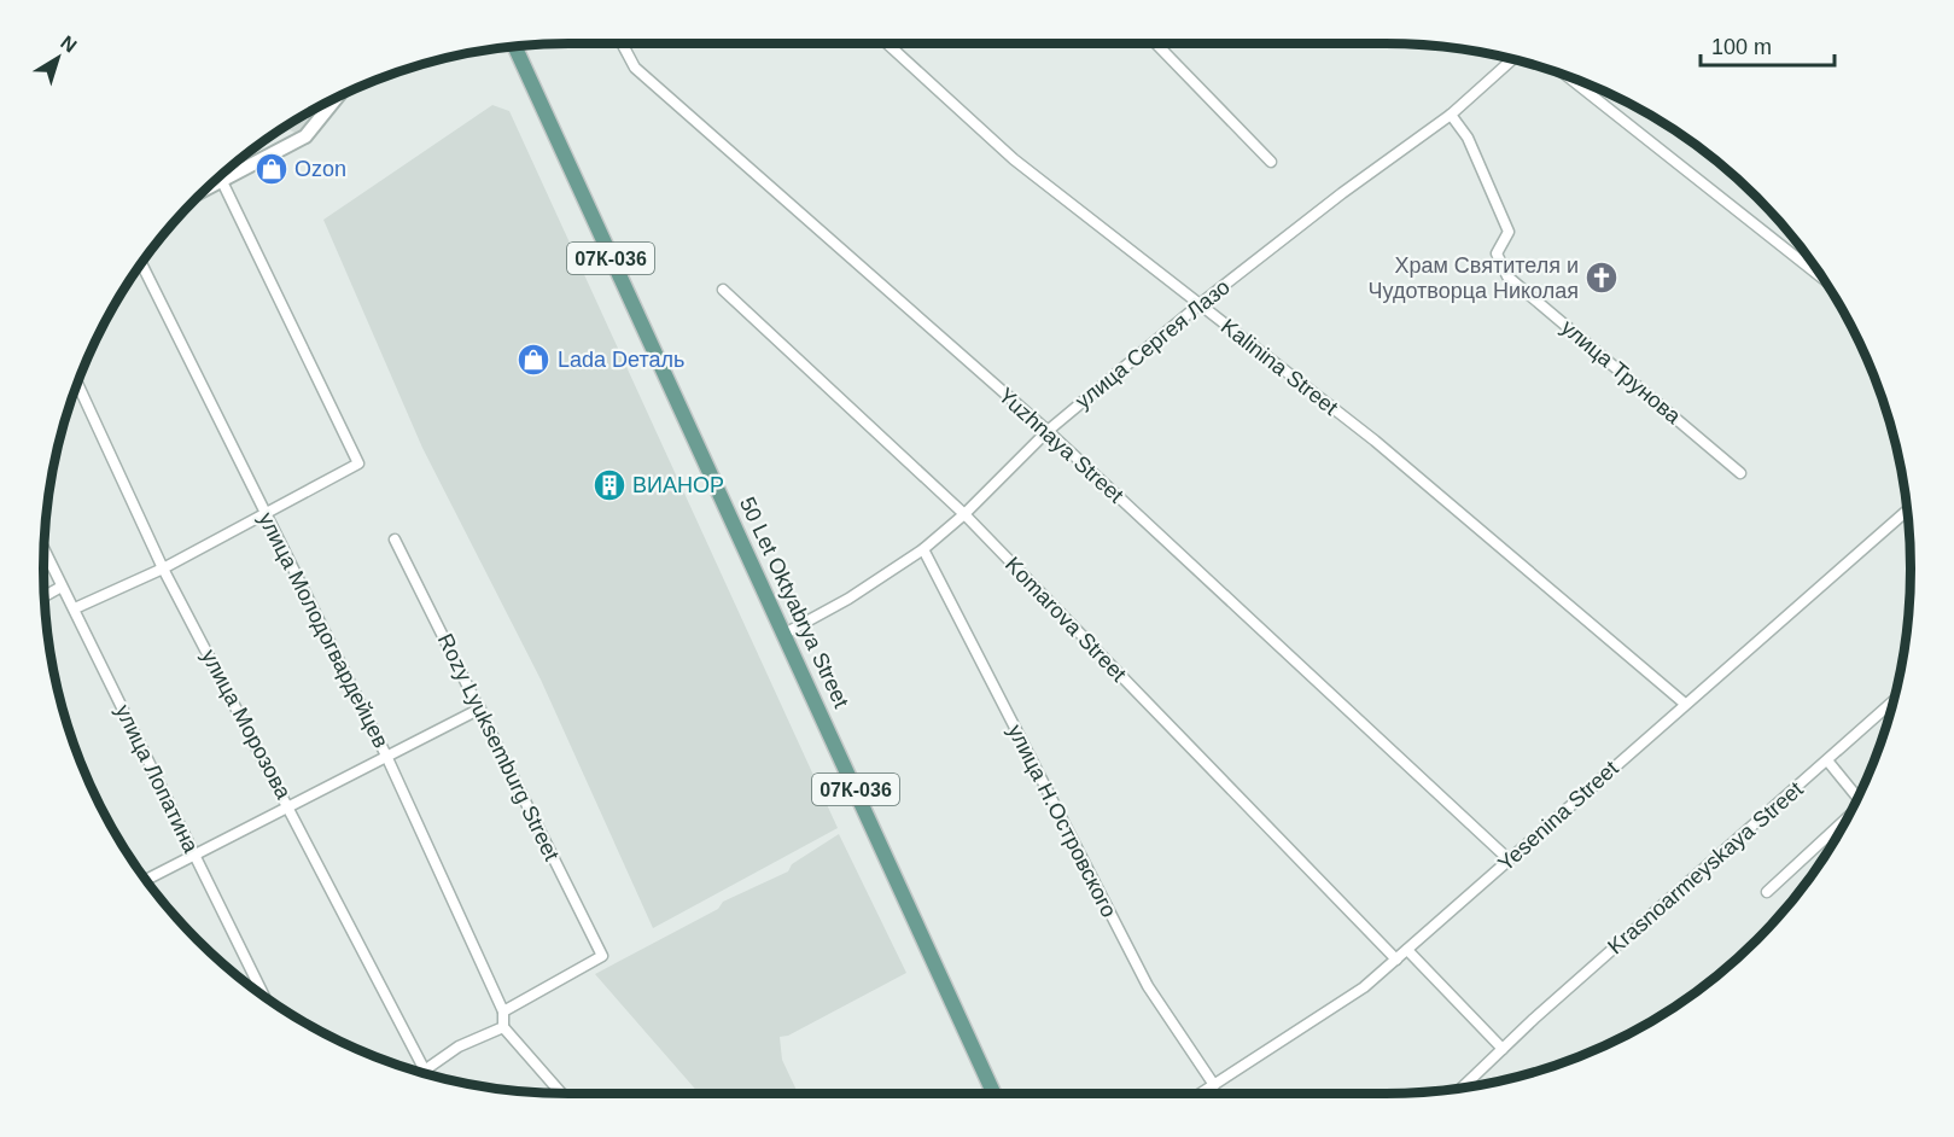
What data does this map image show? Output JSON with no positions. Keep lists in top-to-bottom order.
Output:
{
  "streets": {
    "main road": ["07К-036", "50 Let Oktyabrya Street"],
    "street": [
      "улица Сергея Лазо",
      "Kalinina Street",
      "улица Трунова",
      "Yuzhnaya Street",
      "Komarova Street",
      "улица Молодогвардейцев",
      "улица Морозова",
      "Rozy Lyuksemburg Street",
      "улица Лопатина",
      "Yesenina Street",
      "улица Н.Островского",
      "Krasnoarmeyskaya Street"
    ]
  },
  "crossings": [
    ["улица Сергея Лазо", "Kalinina Street"],
    ["улица Сергея Лазо", "улица Трунова"],
    ["улица Сергея Лазо", "Yuzhnaya Street"],
    ["улица Сергея Лазо", "50 Let Oktyabrya Street"],
    ["улица Сергея Лазо", "Komarova Street"],
    ["улица Сергея Лазо", "улица Н.Островского"],
    ["Kalinina Street", "Yesenina Street"],
    ["Yuzhnaya Street", "Yesenina Street"],
    ["Komarova Street", "Yesenina Street"],
    ["улица Молодогвардейцев", "Rozy Lyuksemburg Street"],
    ["Yesenina Street", "улица Н.Островского"]
  ],
  "places": {
    "shop": ["Ozon", "Lada Dеталь"],
    "church": ["Храм Святителя и Чудотворца Николая"],
    "building": ["ВИАНОР"]
  },
  "scale_bar": "100 m",
  "north": "top right"
}
